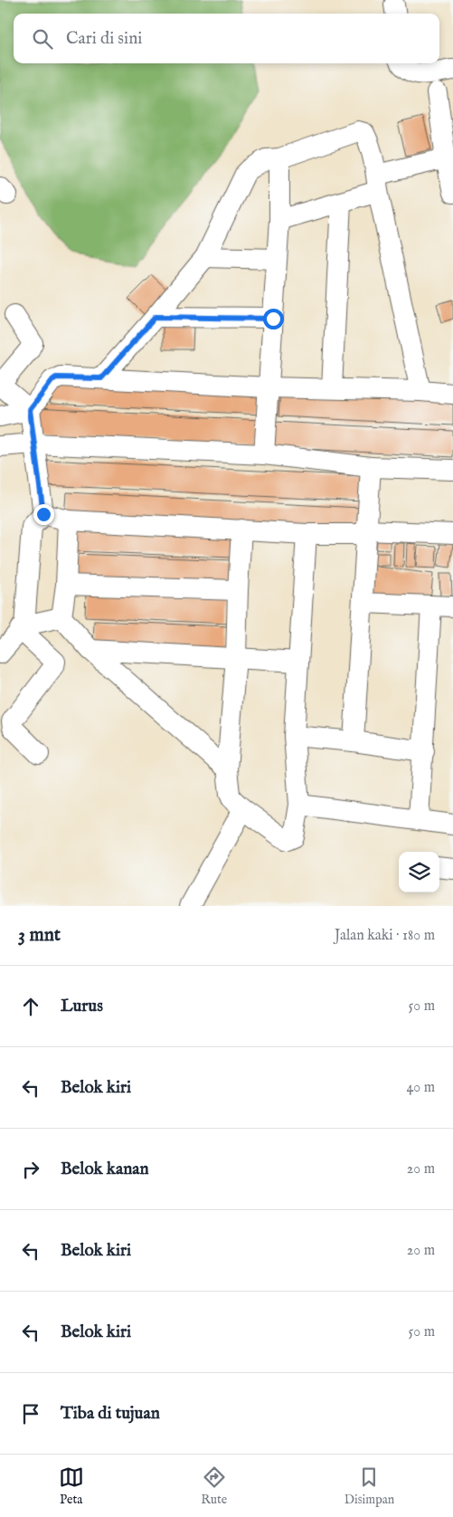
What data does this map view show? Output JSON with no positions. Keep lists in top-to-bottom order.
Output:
{
  "page": {
    "search": "Cari di sini",
    "heading": ["3 mnt", "Jalan kaki · 180 m"],
    "list": [
      ["Lurus", "50 m"],
      ["Belok kiri", "40 m"],
      ["Belok kanan", "20 m"],
      ["Belok kiri", "20 m"],
      ["Belok kiri", "50 m"],
      "Tiba di tujuan"
    ],
    "nav": ["Peta", "Rute", "Disimpan"]
  }
}
